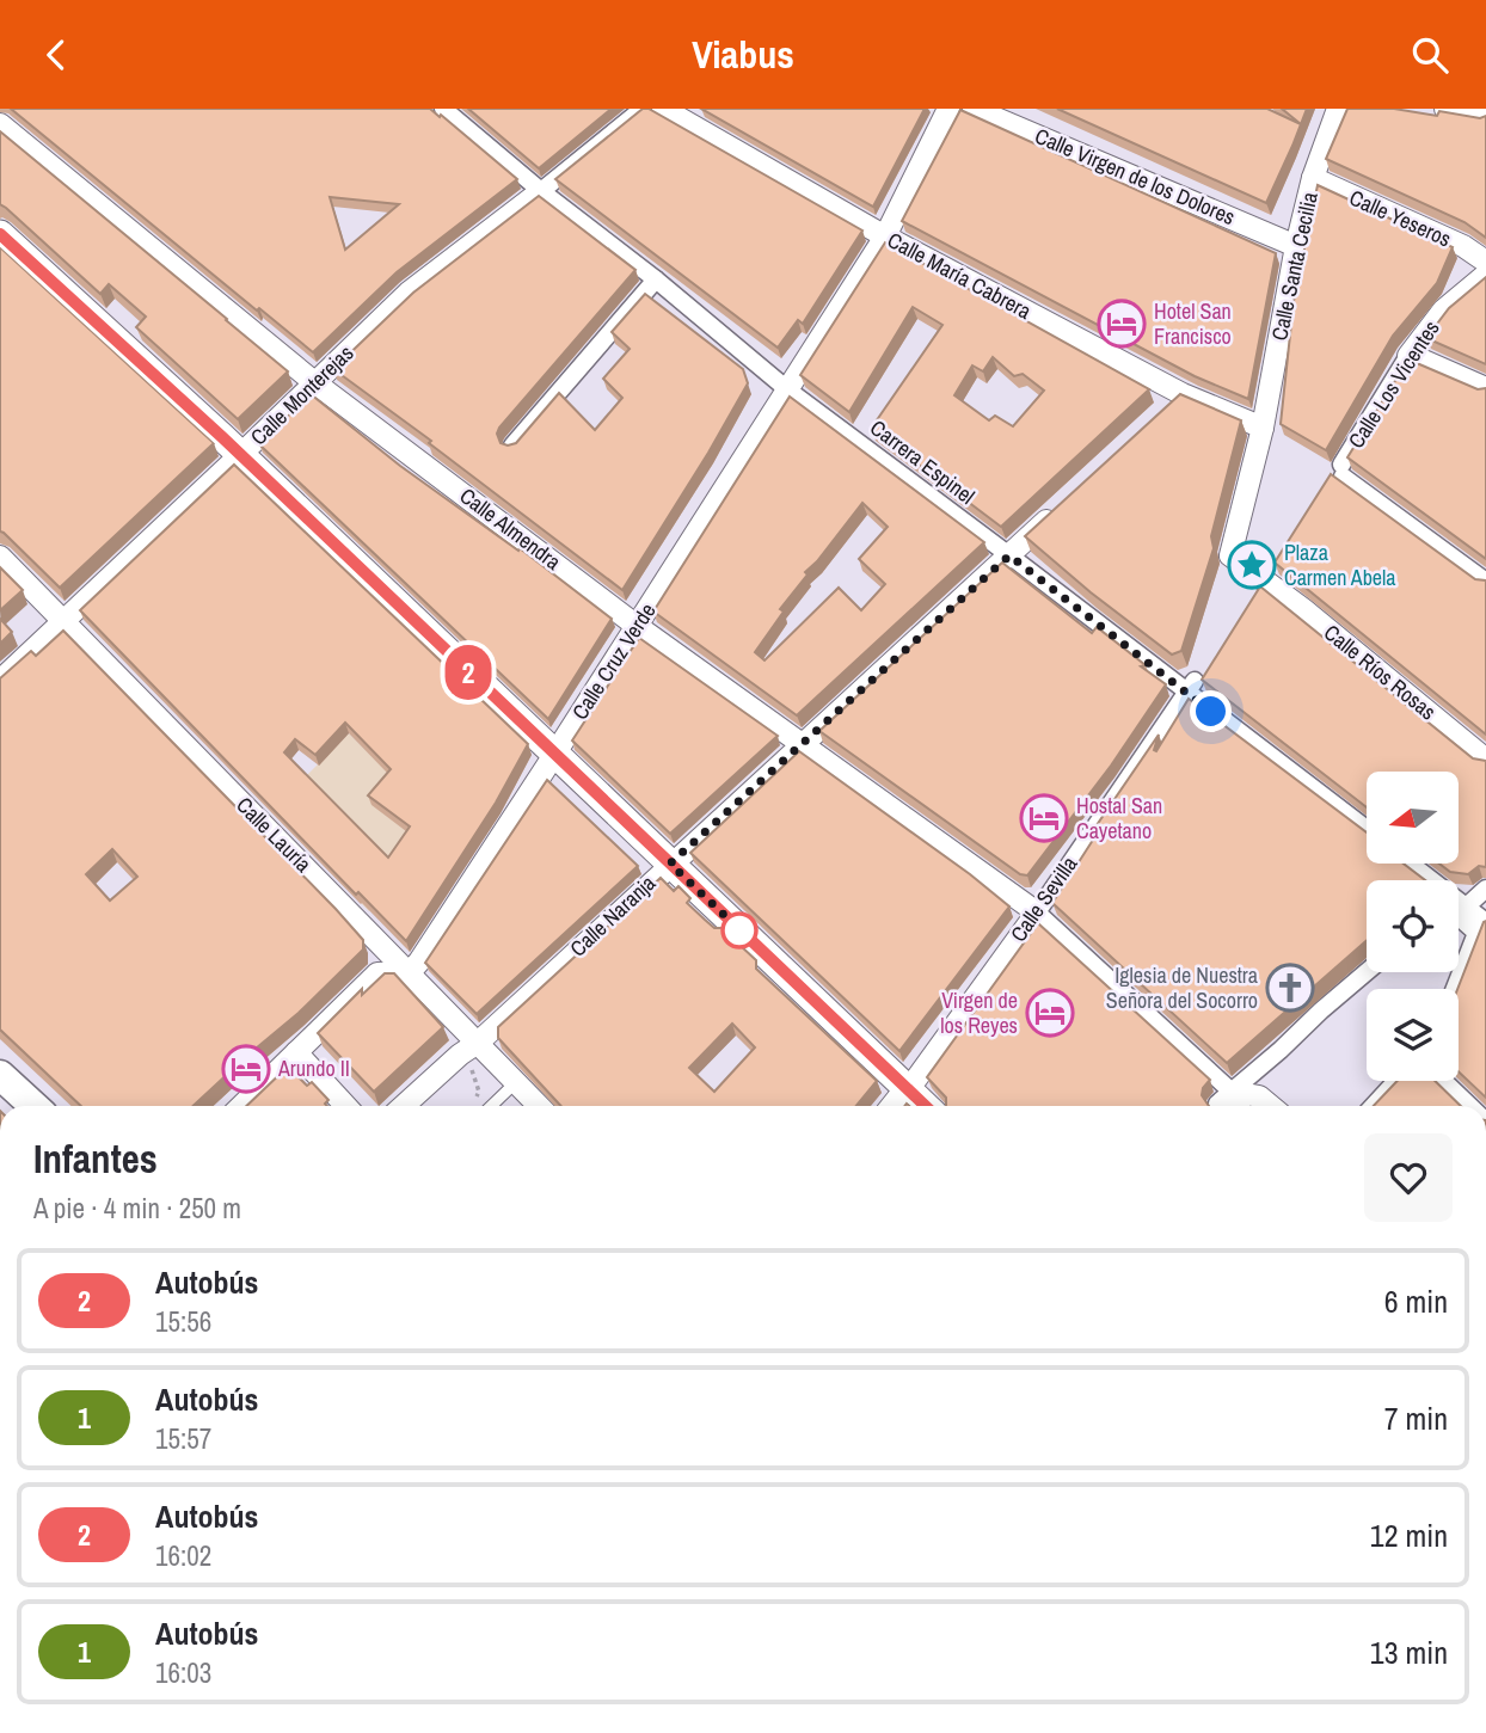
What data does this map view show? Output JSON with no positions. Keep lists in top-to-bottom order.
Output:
{
  "streets": {
    "street": [
      "Calle Virgen de los Dolores",
      "Calle Yeseros",
      "Calle Santa Cecilia",
      "Calle María Cabrera",
      "Calle Los Vicentes",
      "Calle Monterejas",
      "Carrera Espinel",
      "Calle Almendra",
      "Calle Cruz Verde",
      "Calle Ríos Rosas",
      "Calle Lauría",
      "Calle Sevilla",
      "Calle Naranja"
    ]
  },
  "crossings": [
    ["Calle Virgen de los Dolores", "Calle Santa Cecilia"],
    ["Calle Yeseros", "Calle Santa Cecilia"],
    ["Calle Santa Cecilia", "Calle María Cabrera"],
    ["Calle Santa Cecilia", "Calle Ríos Rosas"],
    ["Calle María Cabrera", "Calle Cruz Verde"],
    ["Calle Monterejas", "Carrera Espinel"],
    ["Calle Monterejas", "Calle Almendra"],
    ["Calle Monterejas", "Calle Lauría"],
    ["Carrera Espinel", "Calle Cruz Verde"],
    ["Carrera Espinel", "Calle Sevilla"],
    ["Carrera Espinel", "Calle Naranja"],
    ["Calle Almendra", "Calle Cruz Verde"],
    ["Calle Almendra", "Calle Sevilla"],
    ["Calle Almendra", "Calle Naranja"],
    ["Calle Cruz Verde", "Calle Lauría"],
    ["Calle Lauría", "Calle Naranja"]
  ],
  "places": {
    "hotel": [
      "Hotel San Francisco",
      "Hostal San Cayetano",
      "Virgen de los Reyes",
      "Arundo II"
    ],
    "place": ["Plaza Carmen Abela"],
    "church": ["Iglesia de Nuestra Señora del Socorro"]
  },
  "lines": ["bus line 2"],
  "north": "left",
  "page": {
    "header": "Viabus",
    "on_map": "2",
    "heading": ["Infantes", "A pie · 4 min · 250 m"],
    "list": [
      {
        "mark": "2",
        "name": "Autobús",
        "note": "15:56",
        "value": "6 min"
      },
      {
        "mark": "1",
        "name": "Autobús",
        "note": "15:57",
        "value": "7 min"
      },
      {
        "mark": "2",
        "name": "Autobús",
        "note": "16:02",
        "value": "12 min"
      },
      {
        "mark": "1",
        "name": "Autobús",
        "note": "16:03",
        "value": "13 min"
      }
    ]
  }
}
